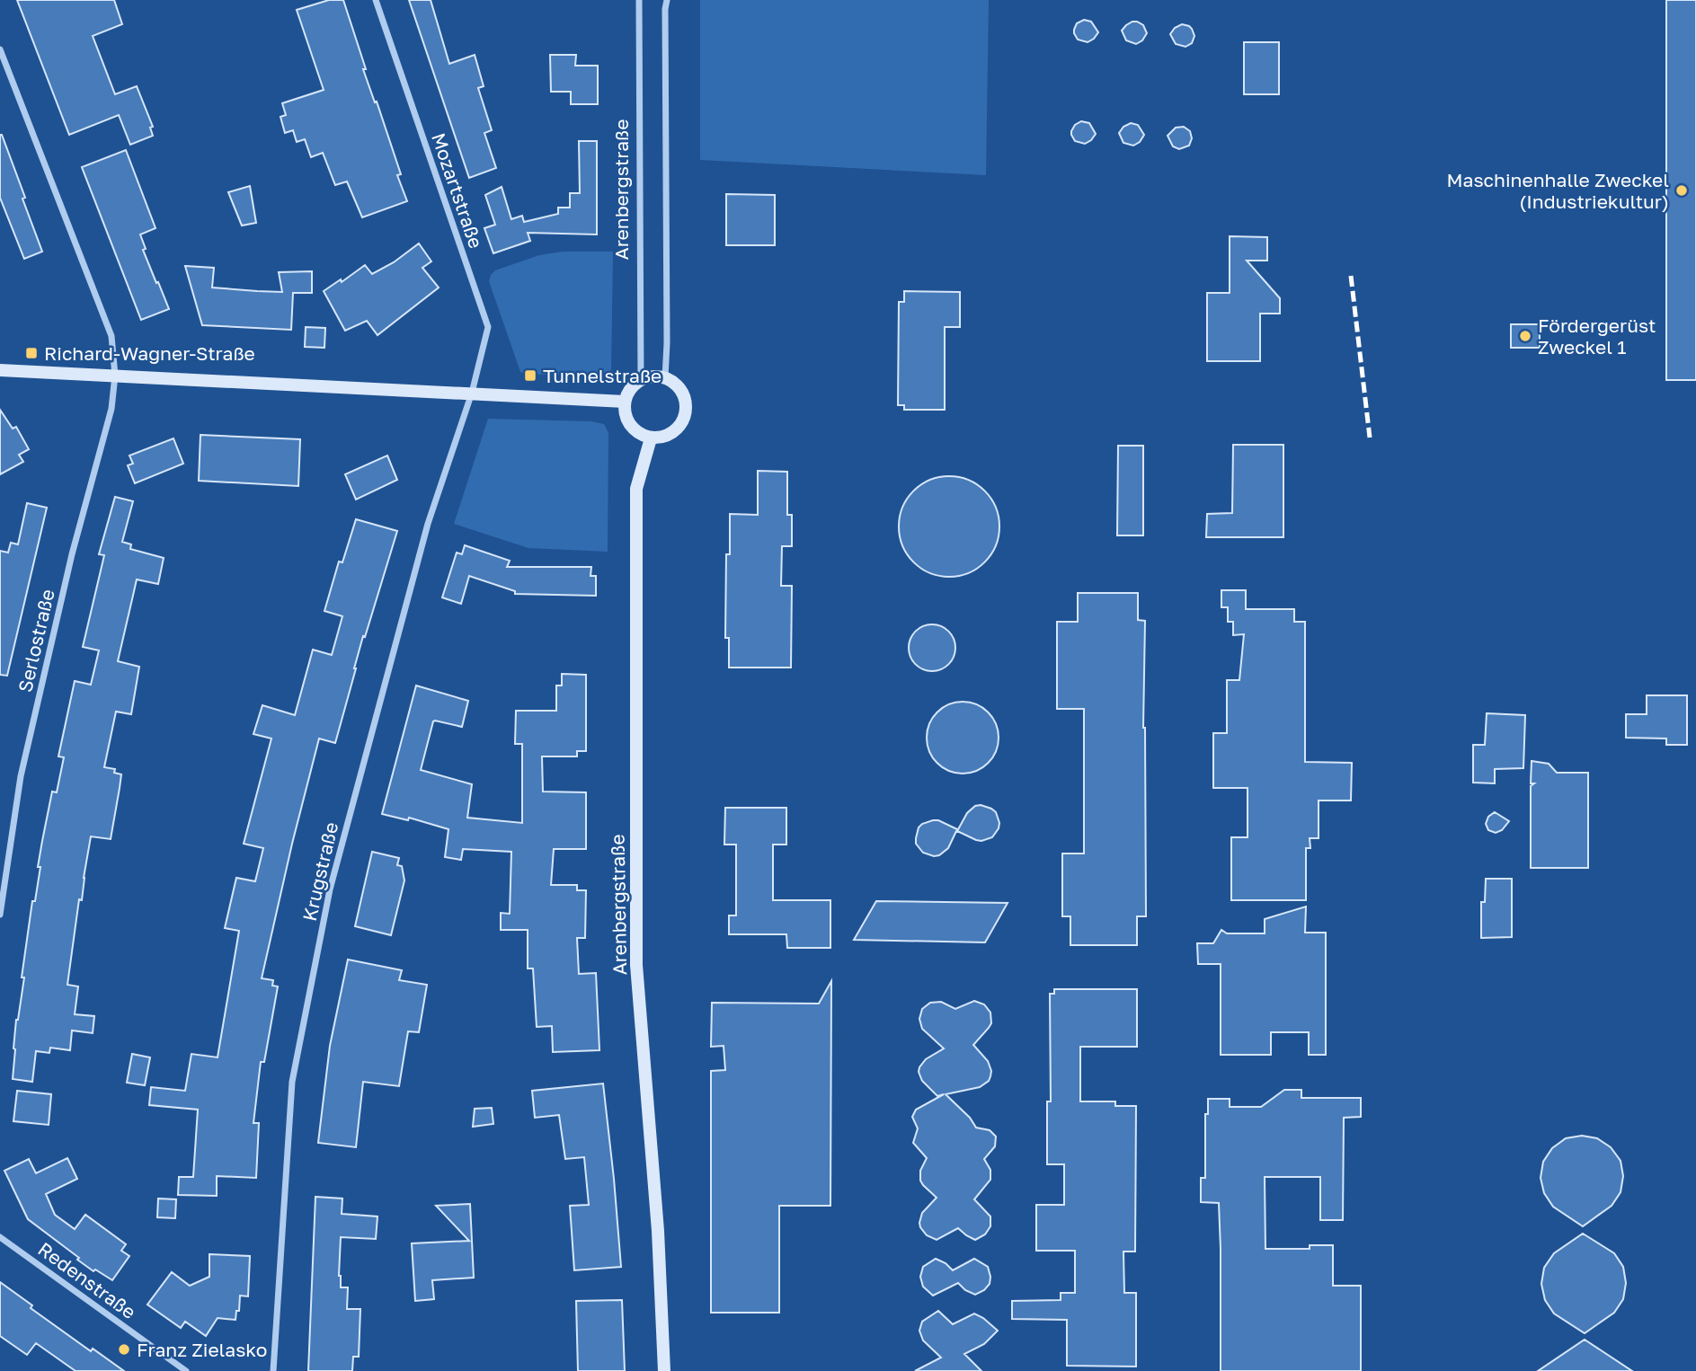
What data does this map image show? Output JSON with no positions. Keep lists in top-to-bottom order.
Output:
{
  "streets": {
    "street": [
      "Arenbergstraße",
      "Mozartstraße",
      "Serlostraße",
      "Krugstraße",
      "Redenstraße"
    ]
  },
  "crossings": [
    ["Mozartstraße", "Krugstraße"]
  ],
  "places": {
    "other": ["Maschinenhalle Zweckel (Industriekultur)", "Fördergerüst Zweckel 1", "Franz Zielasko"],
    "transit": ["Richard-Wagner-Straße", "Tunnelstraße"]
  }
}
